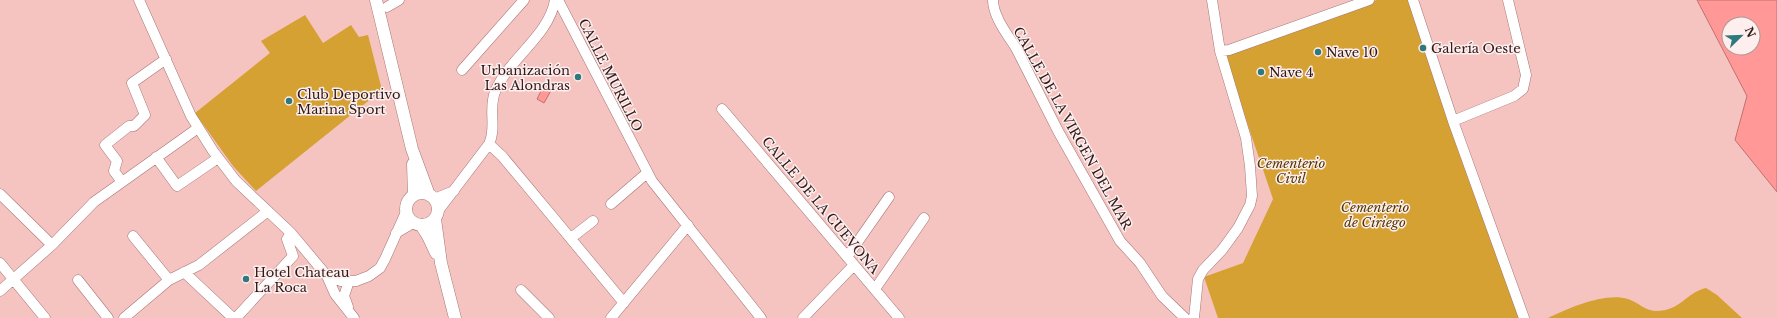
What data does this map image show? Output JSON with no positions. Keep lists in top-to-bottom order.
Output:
{
  "streets": {
    "street": ["CALLE MURILLO", "CALLE DE LA VIRGEN DEL MAR", "CALLE DE LA CUEVONA"]
  },
  "parks": ["Cementerio Civil", "Cementerio de Ciriego"],
  "places": [
    "Galería Oeste",
    "Nave 10",
    "Nave 4",
    "Urbanización Las Alondras",
    "Club Deportivo Marina Sport",
    "Hotel Chateau La Roca"
  ],
  "north": "top right"
}
